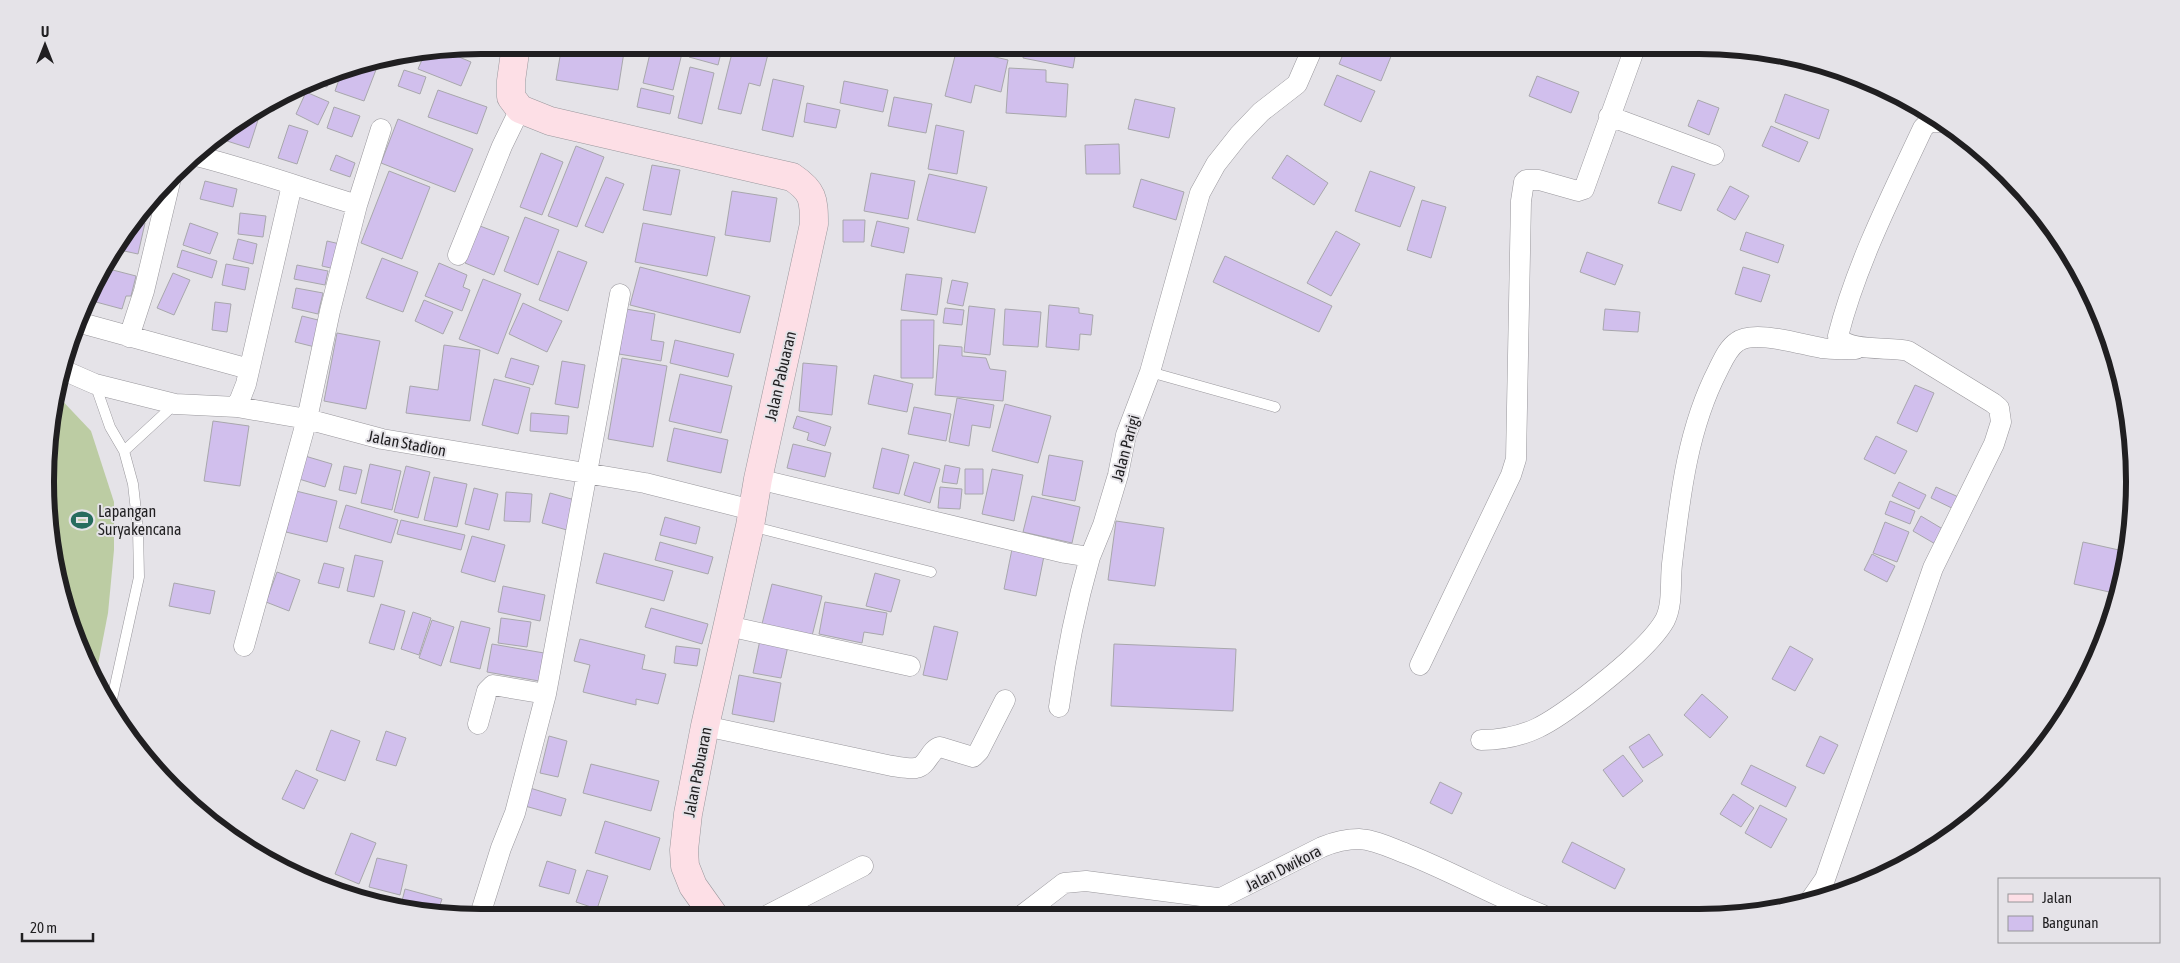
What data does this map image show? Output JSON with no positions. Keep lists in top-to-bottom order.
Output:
{
  "streets": {
    "street": [
      "Jalan Pabuaran",
      "Jalan Stadion",
      "Jalan Parigi",
      "Jalan Dwikora"
    ]
  },
  "crossings": [
    ["Jalan Pabuaran", "Jalan Stadion"]
  ],
  "places": {
    "sports": ["Lapangan Suryakencana"]
  },
  "legend": ["Jalan", "Bangunan"],
  "scale_bar": "20 m",
  "north": "top"
}
